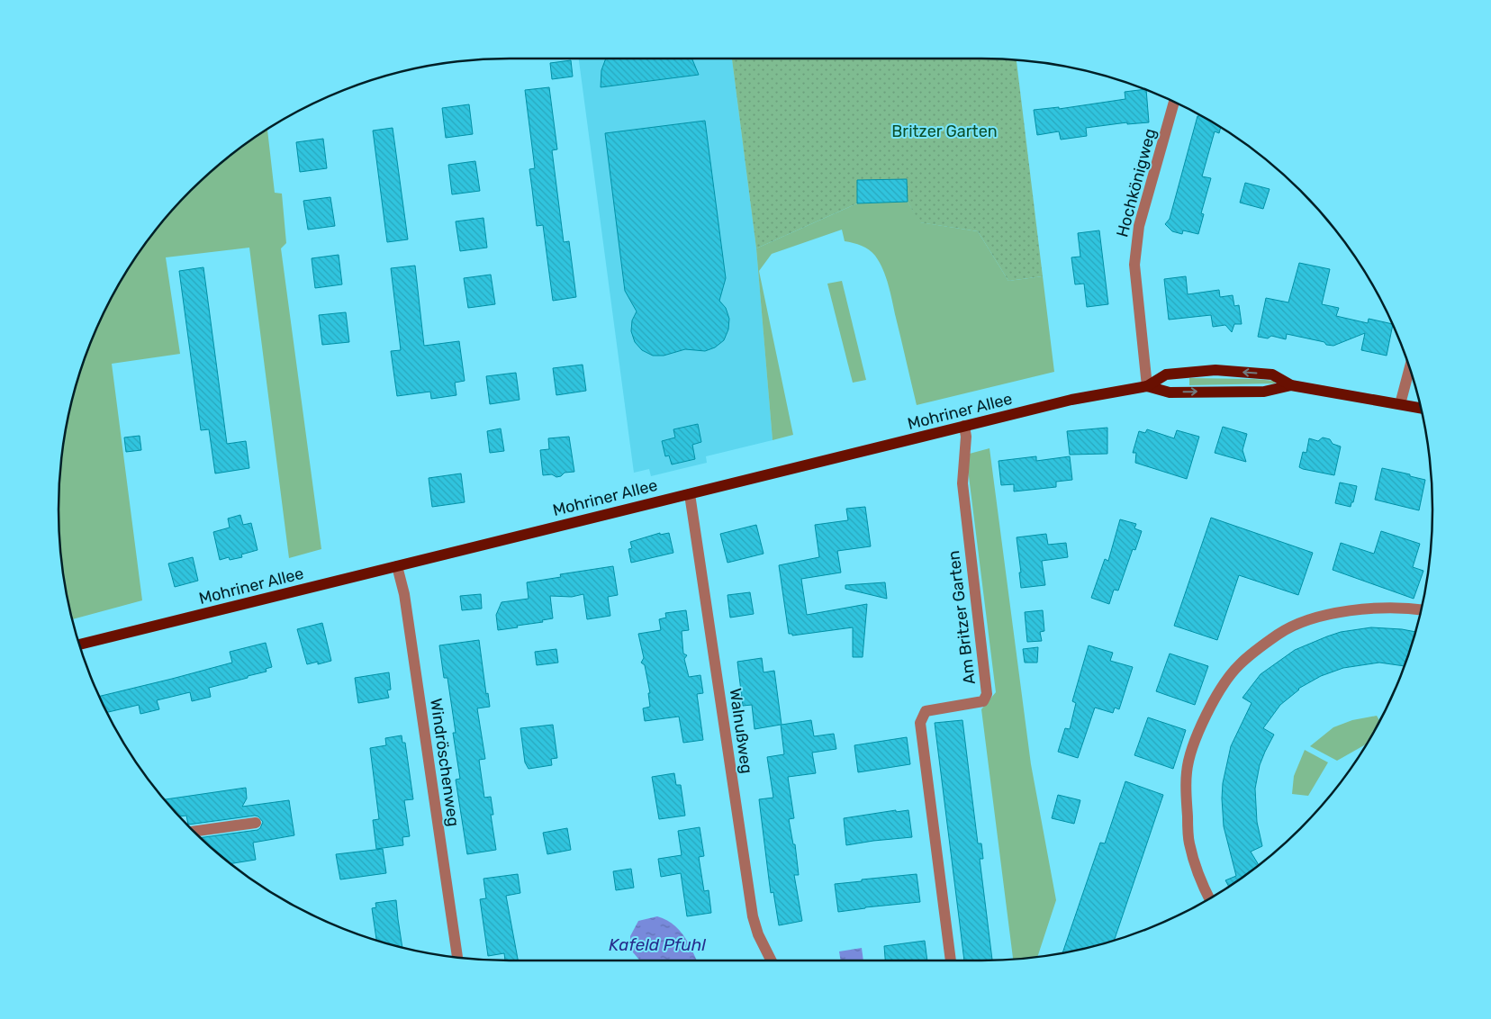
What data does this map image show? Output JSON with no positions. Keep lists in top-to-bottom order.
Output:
{
  "streets": {
    "main road": ["Mohriner Allee"],
    "street": [
      "Hochkönigweg",
      "Am Britzer Garten",
      "Walnußweg",
      "Windröschenweg"
    ]
  },
  "crossings": [
    ["Hochkönigweg", "Mohriner Allee"],
    ["Mohriner Allee", "Am Britzer Garten"],
    ["Mohriner Allee", "Walnußweg"],
    ["Mohriner Allee", "Windröschenweg"]
  ],
  "water": ["Kafeld Pfuhl"],
  "parks": ["Britzer Garten"]
}
